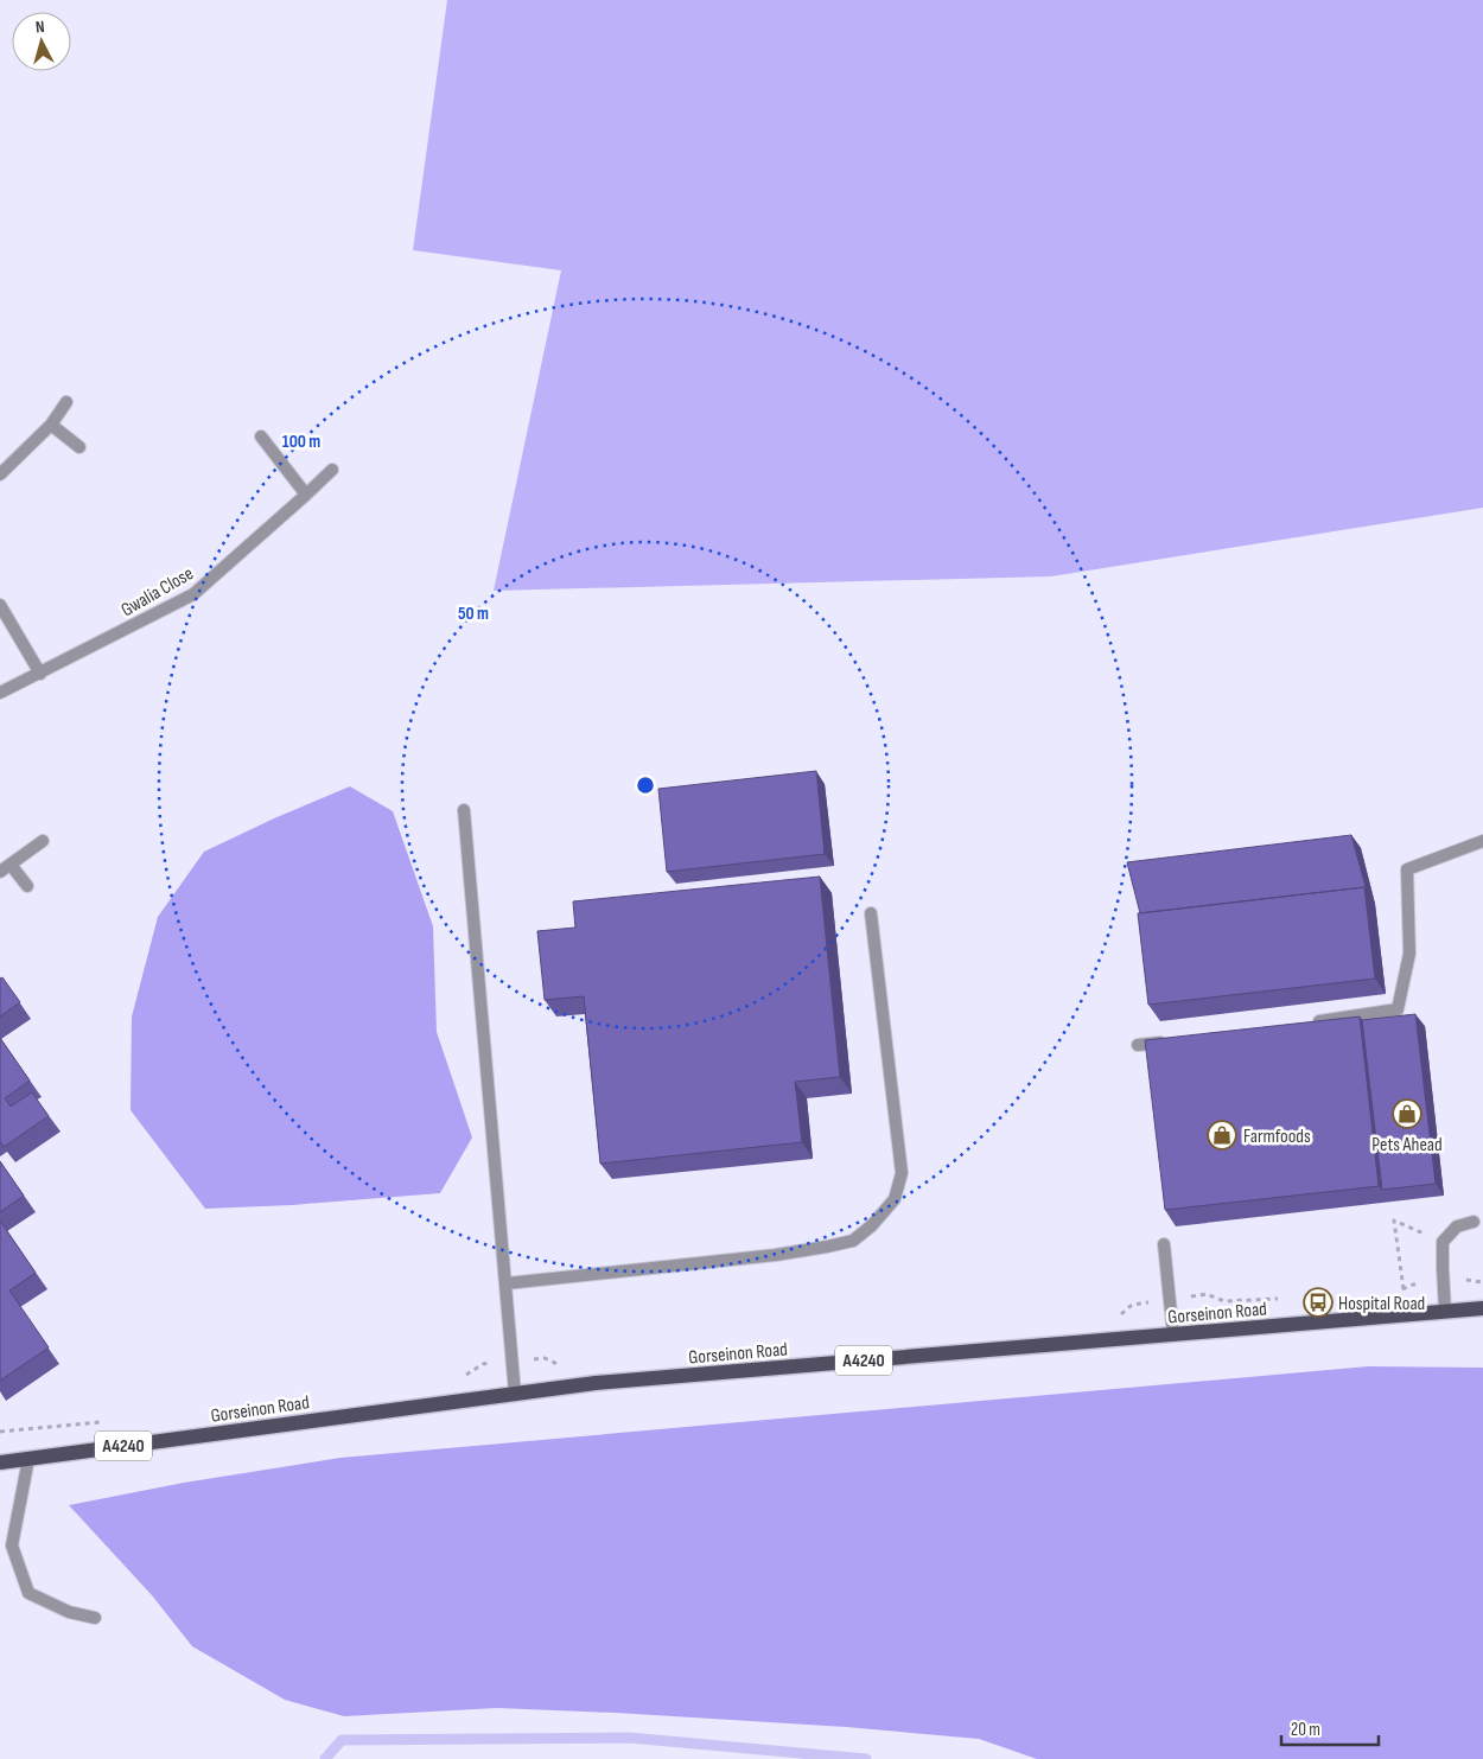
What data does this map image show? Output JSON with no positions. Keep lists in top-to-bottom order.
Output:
{
  "streets": {
    "main road": ["Gorseinon Road", "A4240"],
    "street": ["Gwalia Close"]
  },
  "places": {
    "shop": ["Pets Ahead", "Farmfoods"],
    "bus stop": ["Hospital Road"]
  },
  "scale_bar": "20 m",
  "north": "top",
  "rings": ["100 m", "50 m"]
}
